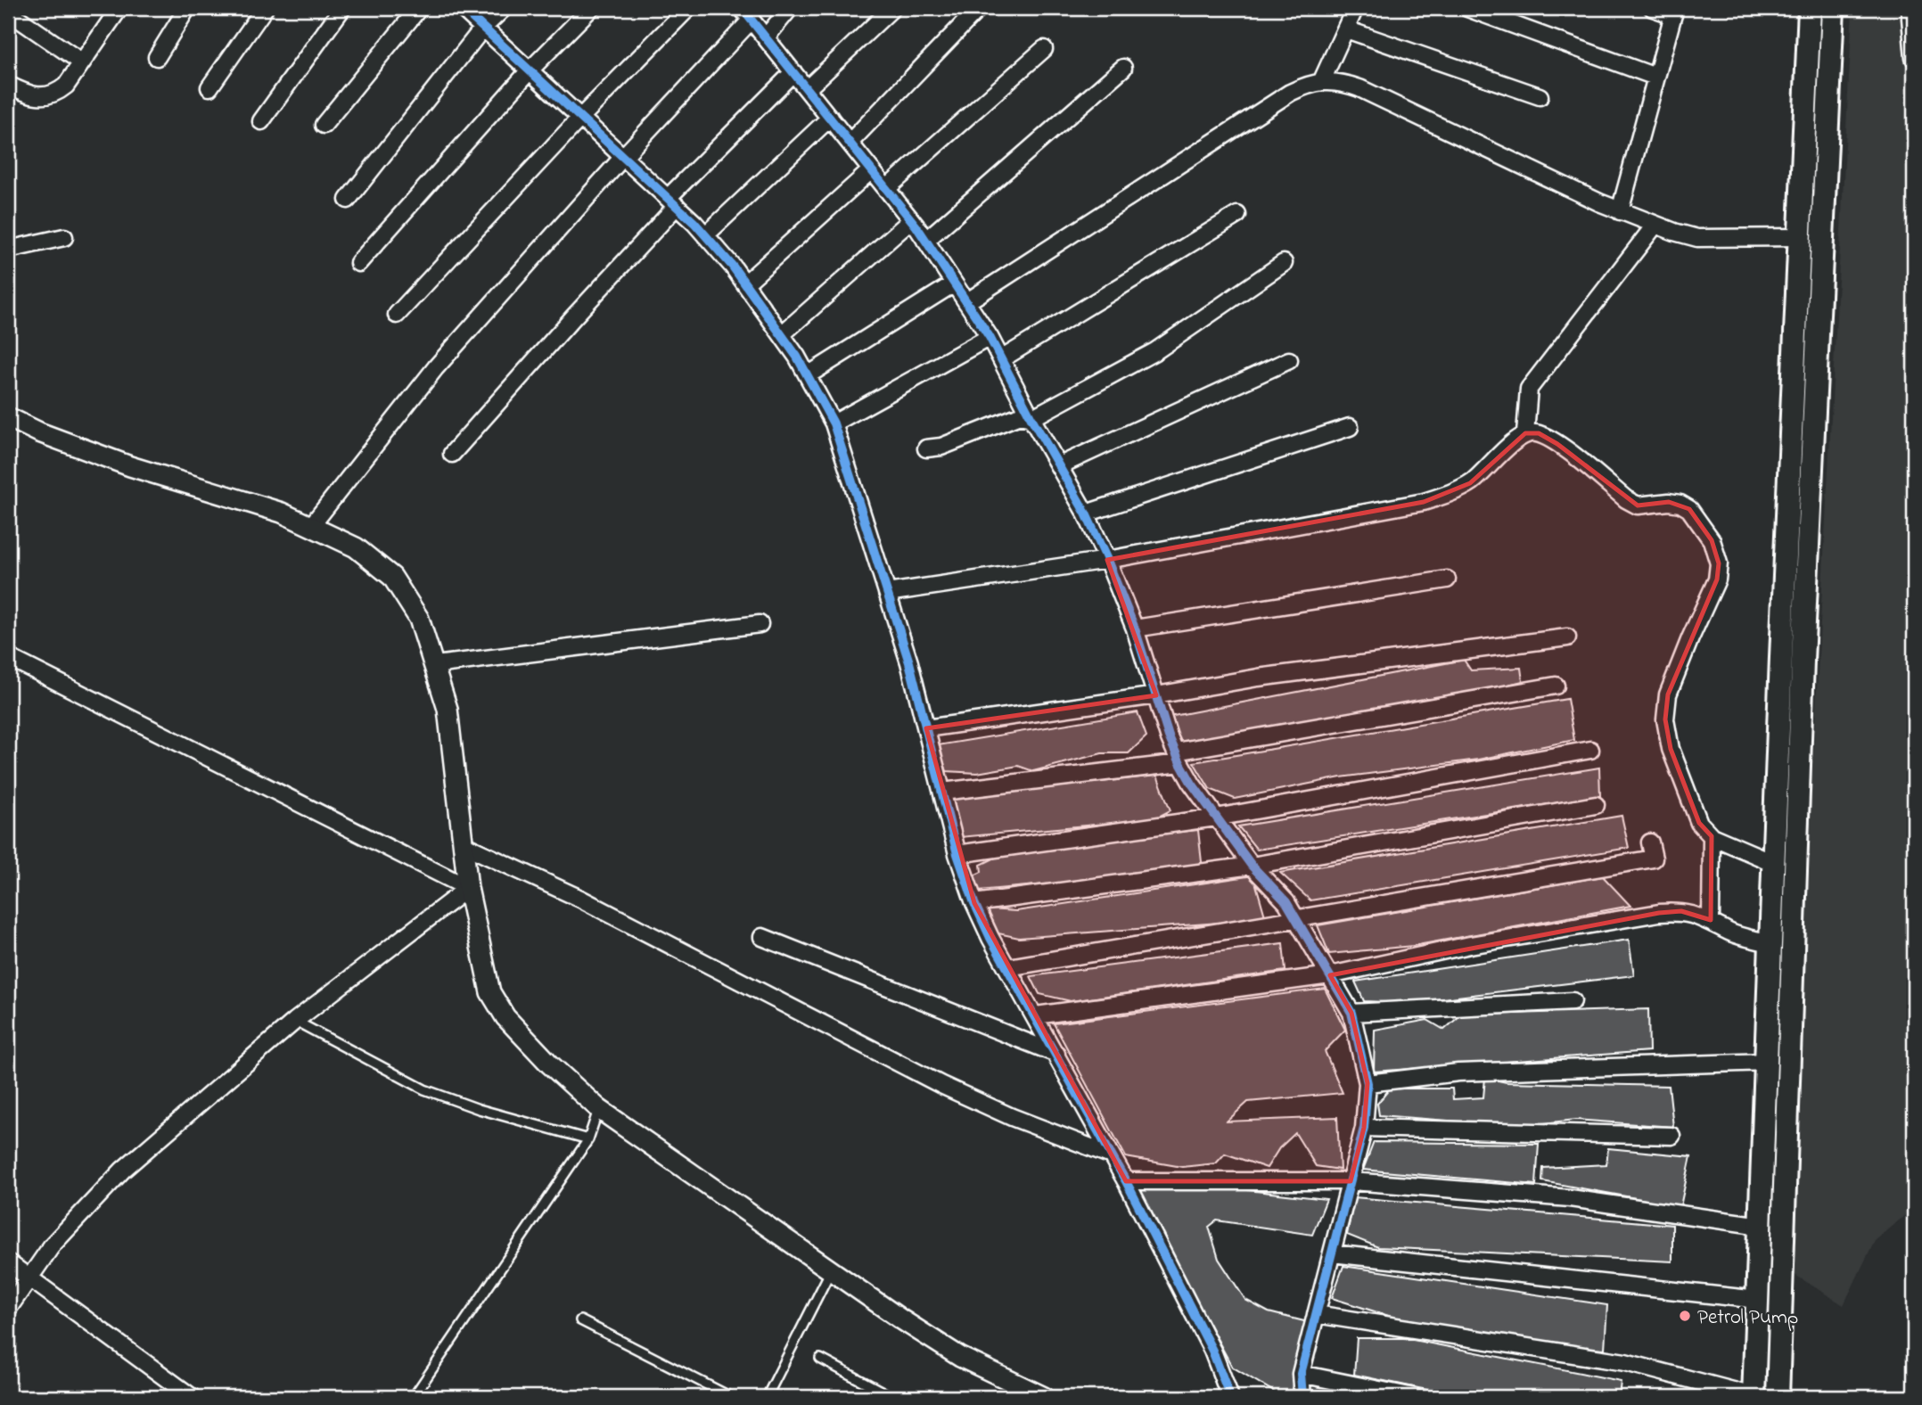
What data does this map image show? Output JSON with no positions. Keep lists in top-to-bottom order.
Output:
{
  "places": ["Petrol Pump"]
}
